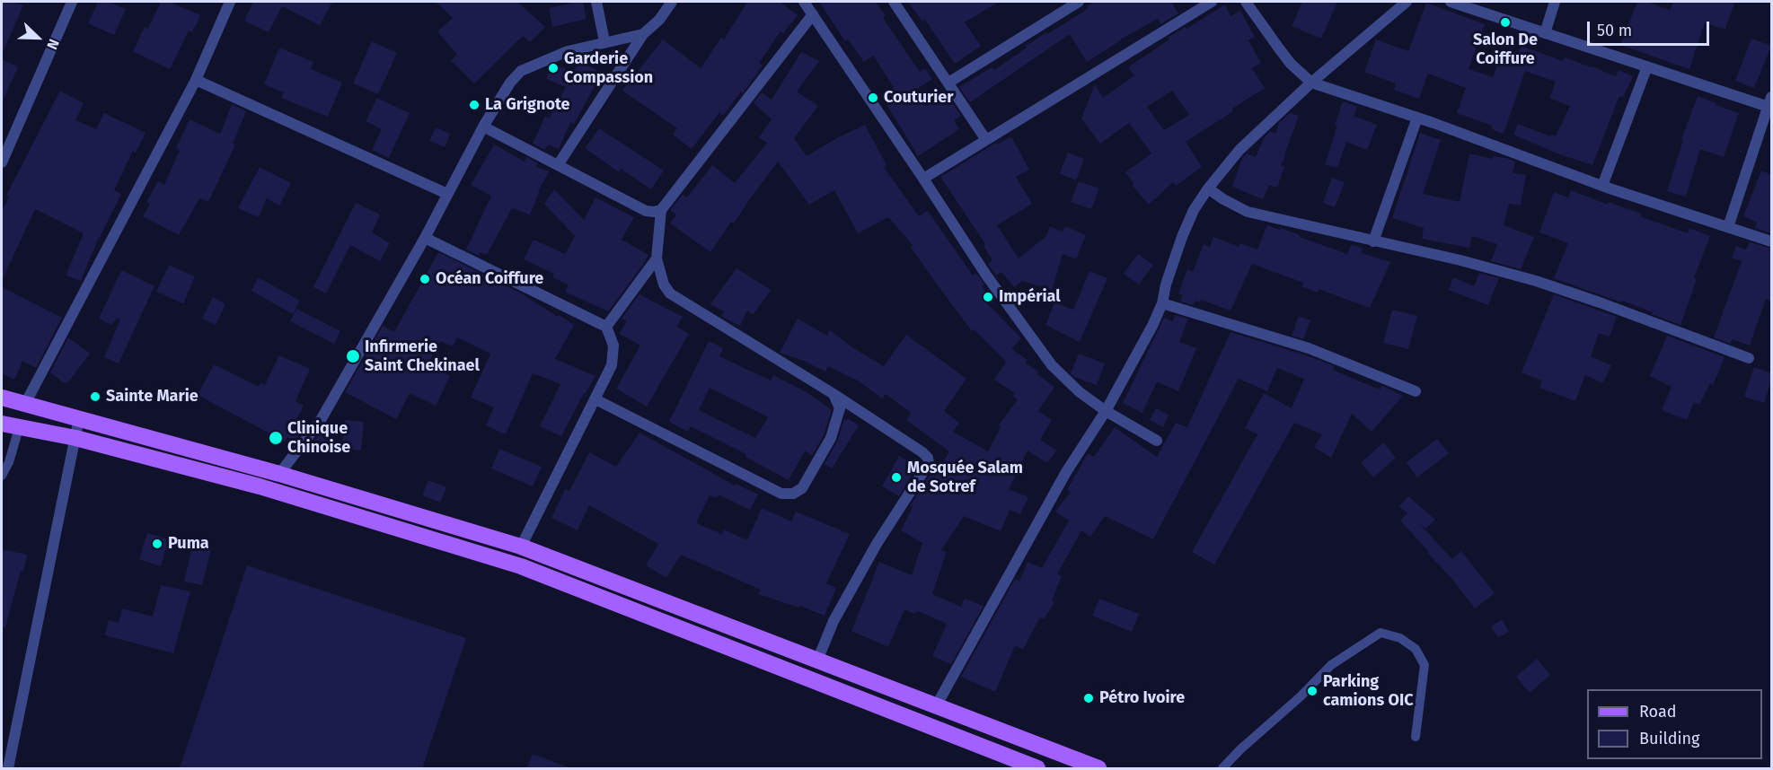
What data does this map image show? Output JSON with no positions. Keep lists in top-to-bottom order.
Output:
{
  "places": [
    "Salon De Coiffure",
    "Garderie Compassion",
    "Couturier",
    "La Grignote",
    "Océan Coiffure",
    "Impérial",
    "Infirmerie Saint Chekinael",
    "Sainte Marie",
    "Clinique Chinoise",
    "Mosquée Salam de Sotref",
    "Puma",
    "Parking camions OIC",
    "Pétro Ivoire"
  ],
  "legend": ["Road", "Building"],
  "scale_bar": "50 m",
  "north": "bottom right"
}
